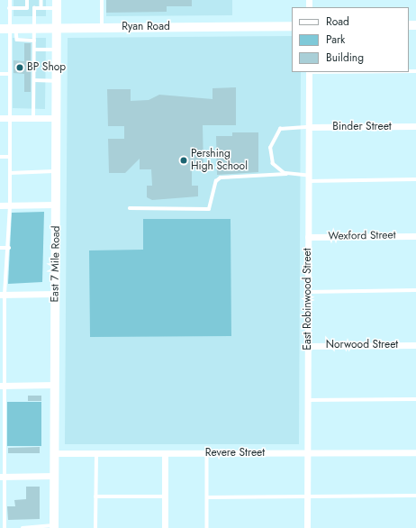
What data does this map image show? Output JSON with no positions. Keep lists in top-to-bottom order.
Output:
{
  "streets": {
    "street": [
      "Ryan Road",
      "Binder Street",
      "Wexford Street",
      "East 7 Mile Road",
      "East Robinwood Street",
      "Norwood Street",
      "Revere Street"
    ]
  },
  "crossings": [
    ["Ryan Road", "East 7 Mile Road"],
    ["Binder Street", "East Robinwood Street"],
    ["Wexford Street", "East Robinwood Street"],
    ["East 7 Mile Road", "Revere Street"],
    ["East Robinwood Street", "Norwood Street"],
    ["East Robinwood Street", "Revere Street"]
  ],
  "places": ["BP Shop", "Pershing High School"],
  "legend": ["Road", "Park", "Building"]
}
